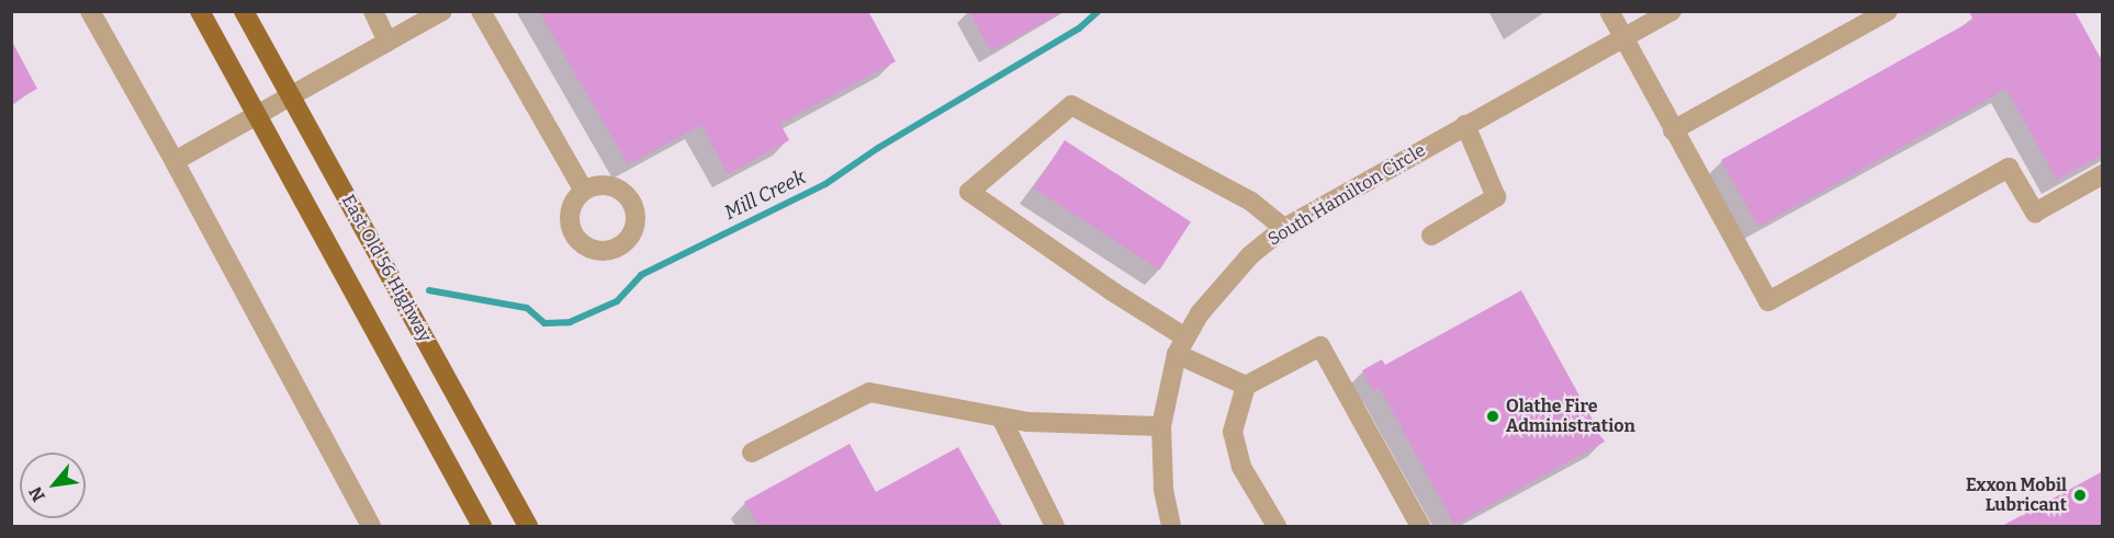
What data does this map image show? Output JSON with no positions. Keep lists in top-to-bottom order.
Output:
{
  "streets": {
    "main road": ["East Old 56 Highway"],
    "street": ["South Hamilton Circle"]
  },
  "water": ["Mill Creek"],
  "places": ["Olathe Fire Administration", "Exxon Mobil Lubricant"],
  "north": "bottom left"
}
